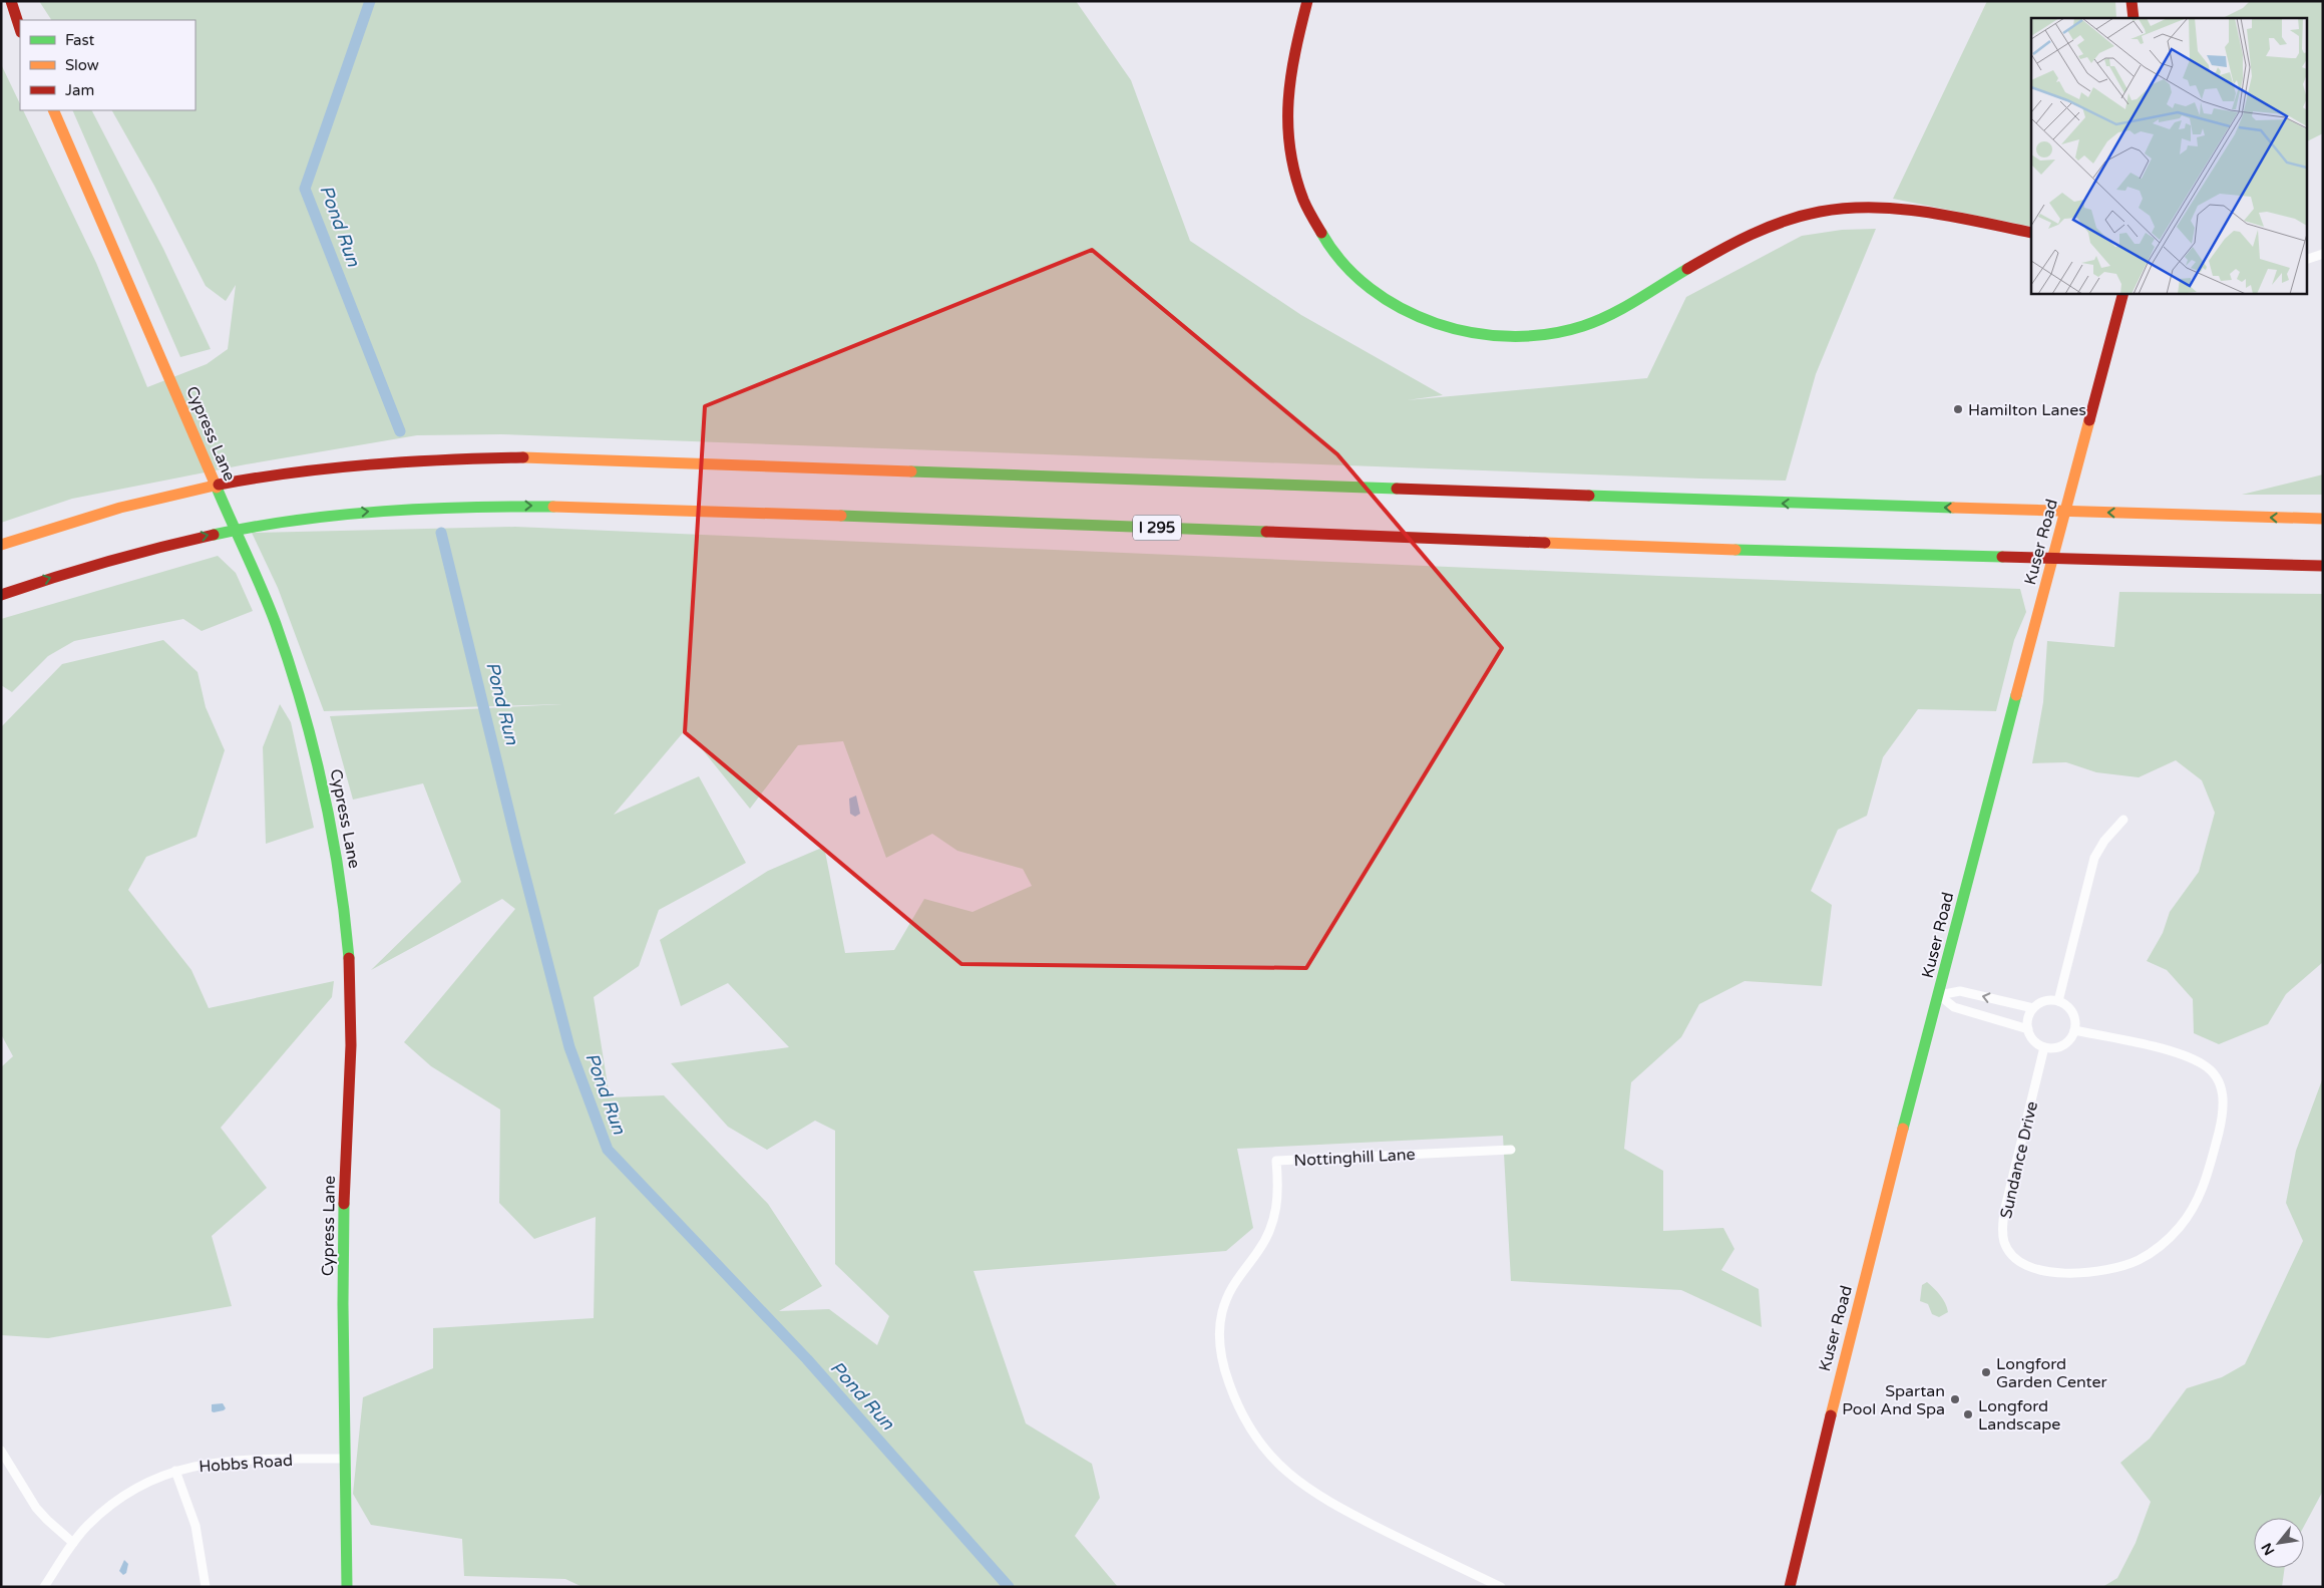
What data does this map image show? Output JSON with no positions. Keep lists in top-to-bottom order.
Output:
{
  "streets": {
    "main road": ["Cypress Lane", "I 295", "Kuser Road"],
    "street": ["Nottinghill Lane", "Sundance Drive", "Hobbs Road"]
  },
  "crossings": [
    ["Cypress Lane", "Hobbs Road"]
  ],
  "water": ["Pond Run"],
  "places": [
    "Hamilton Lanes",
    "Longford Garden Center",
    "Spartan Pool And Spa",
    "Longford Landscape"
  ],
  "legend": ["Fast", "Slow", "Jam"],
  "north": "bottom left"
}
